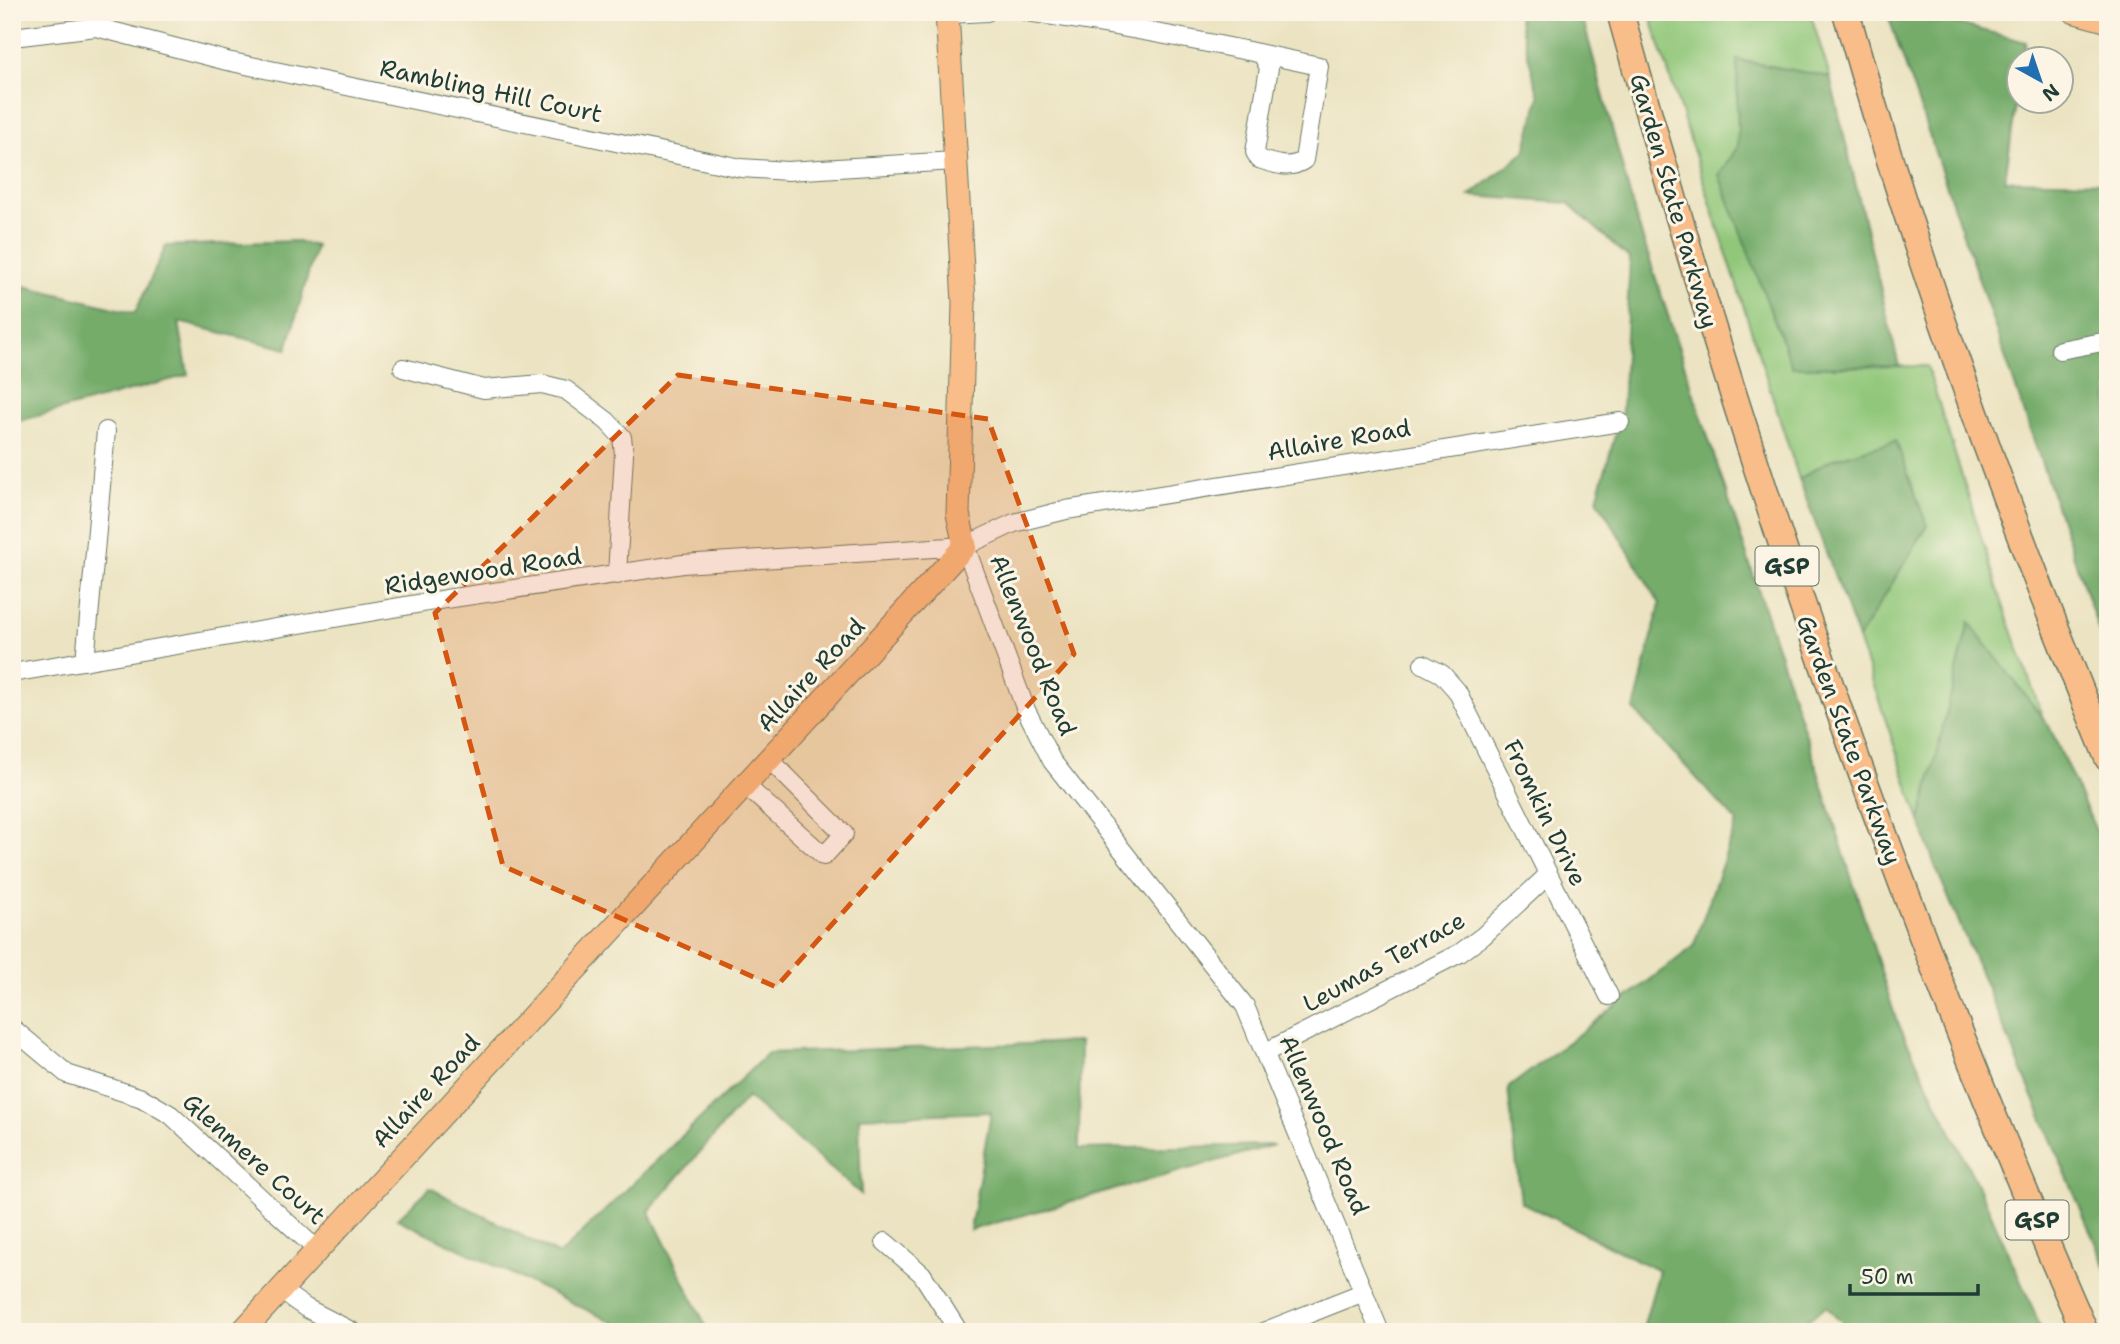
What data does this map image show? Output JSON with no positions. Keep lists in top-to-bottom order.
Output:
{
  "streets": {
    "highway": ["Garden State Parkway", "GSP"],
    "main road": ["Allaire Road", "Allenwood Road"],
    "street": [
      "Rambling Hill Court",
      "Ridgewood Road",
      "Fromkin Drive",
      "Leumas Terrace",
      "Glenmere Court"
    ]
  },
  "crossings": [
    ["Rambling Hill Court", "Allenwood Road"],
    ["Allaire Road", "Ridgewood Road"],
    ["Allaire Road", "Allenwood Road"],
    ["Allaire Road", "Glenmere Court"],
    ["Ridgewood Road", "Allenwood Road"],
    ["Allenwood Road", "Leumas Terrace"],
    ["Fromkin Drive", "Leumas Terrace"]
  ],
  "scale_bar": "50 m",
  "north": "bottom right"
}
